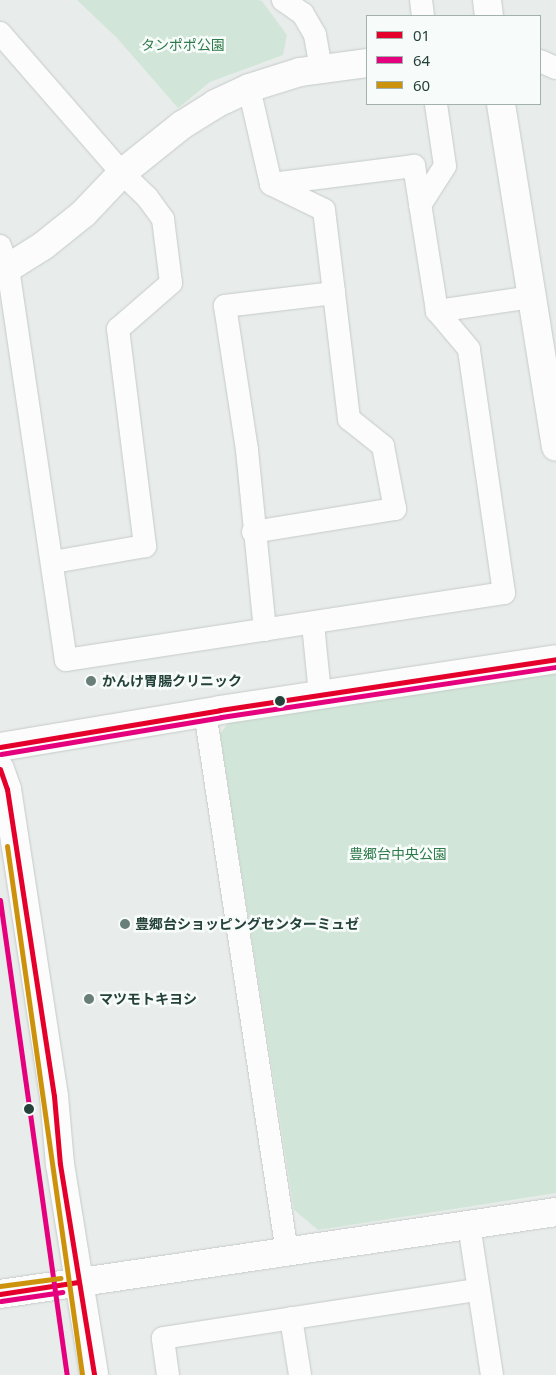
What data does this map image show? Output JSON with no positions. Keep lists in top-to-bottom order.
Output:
{
  "parks": ["タンポポ公園", "豊郷台中央公園"],
  "places": ["かんけ胃腸クリニック", "豊郷台ショッピングセンターミュゼ", "マツモトキヨシ"],
  "lines": ["transit line 01", "transit line 64", "transit line 60"],
  "legend": ["01", "64", "60"]
}
